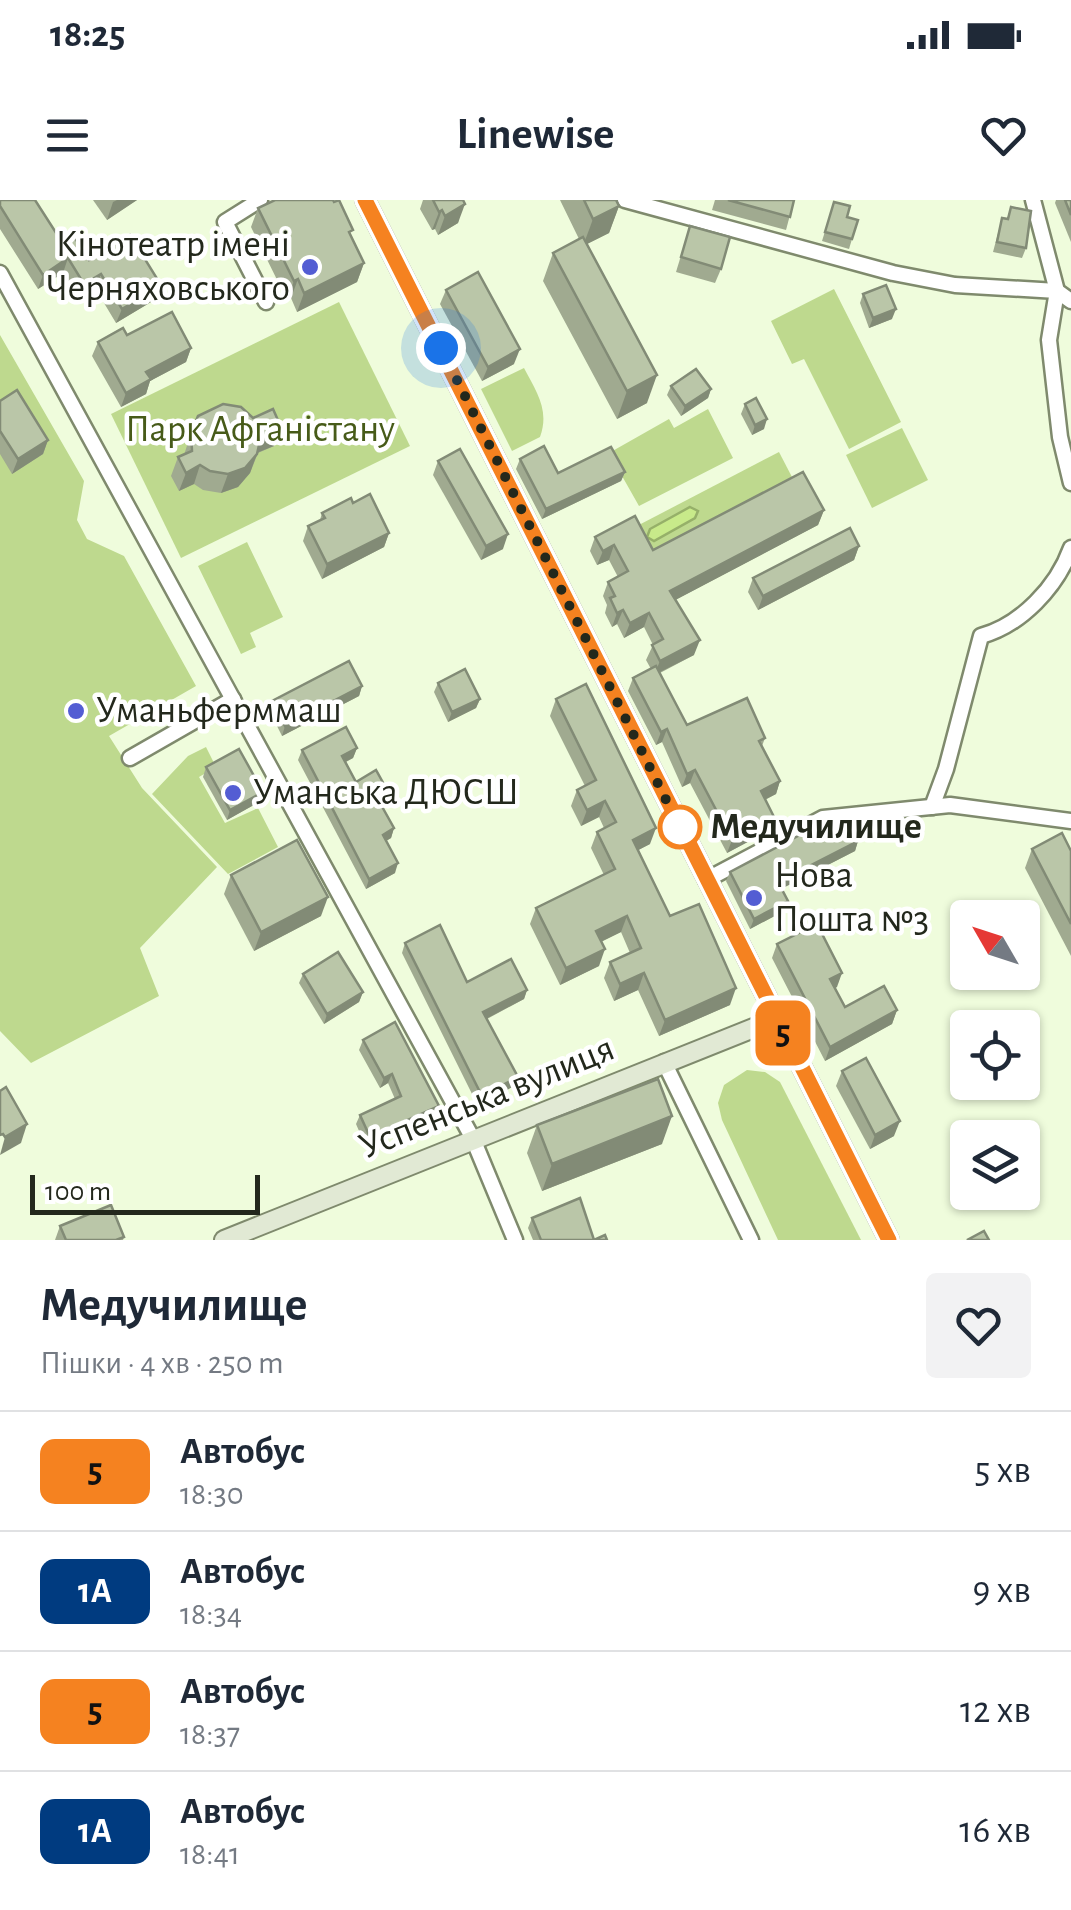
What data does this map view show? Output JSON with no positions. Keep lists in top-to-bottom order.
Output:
{
  "streets": {
    "main road": ["Успенська вулиця"]
  },
  "parks": ["Парк Афганістану"],
  "places": [
    "Кінотеатр імені Черняховського",
    "Уманьферммаш",
    "Уманська ДЮСШ",
    "Медучилище",
    "Нова Пошта №3"
  ],
  "lines": ["bus line 5"],
  "scale_bar": "100 m",
  "north": "top left",
  "page": {
    "status": "18:25",
    "header": "Linewise",
    "on_map": "5",
    "scale": "100 m",
    "heading": ["Медучилище", "Пішки · 4 хв · 250 m"],
    "list": [
      {
        "mark": "5",
        "name": "Автобус",
        "note": "18:30",
        "value": "5 хв"
      },
      {
        "mark": "1А",
        "name": "Автобус",
        "note": "18:34",
        "value": "9 хв"
      },
      {
        "mark": "5",
        "name": "Автобус",
        "note": "18:37",
        "value": "12 хв"
      },
      {
        "mark": "1А",
        "name": "Автобус",
        "note": "18:41",
        "value": "16 хв"
      }
    ]
  }
}
